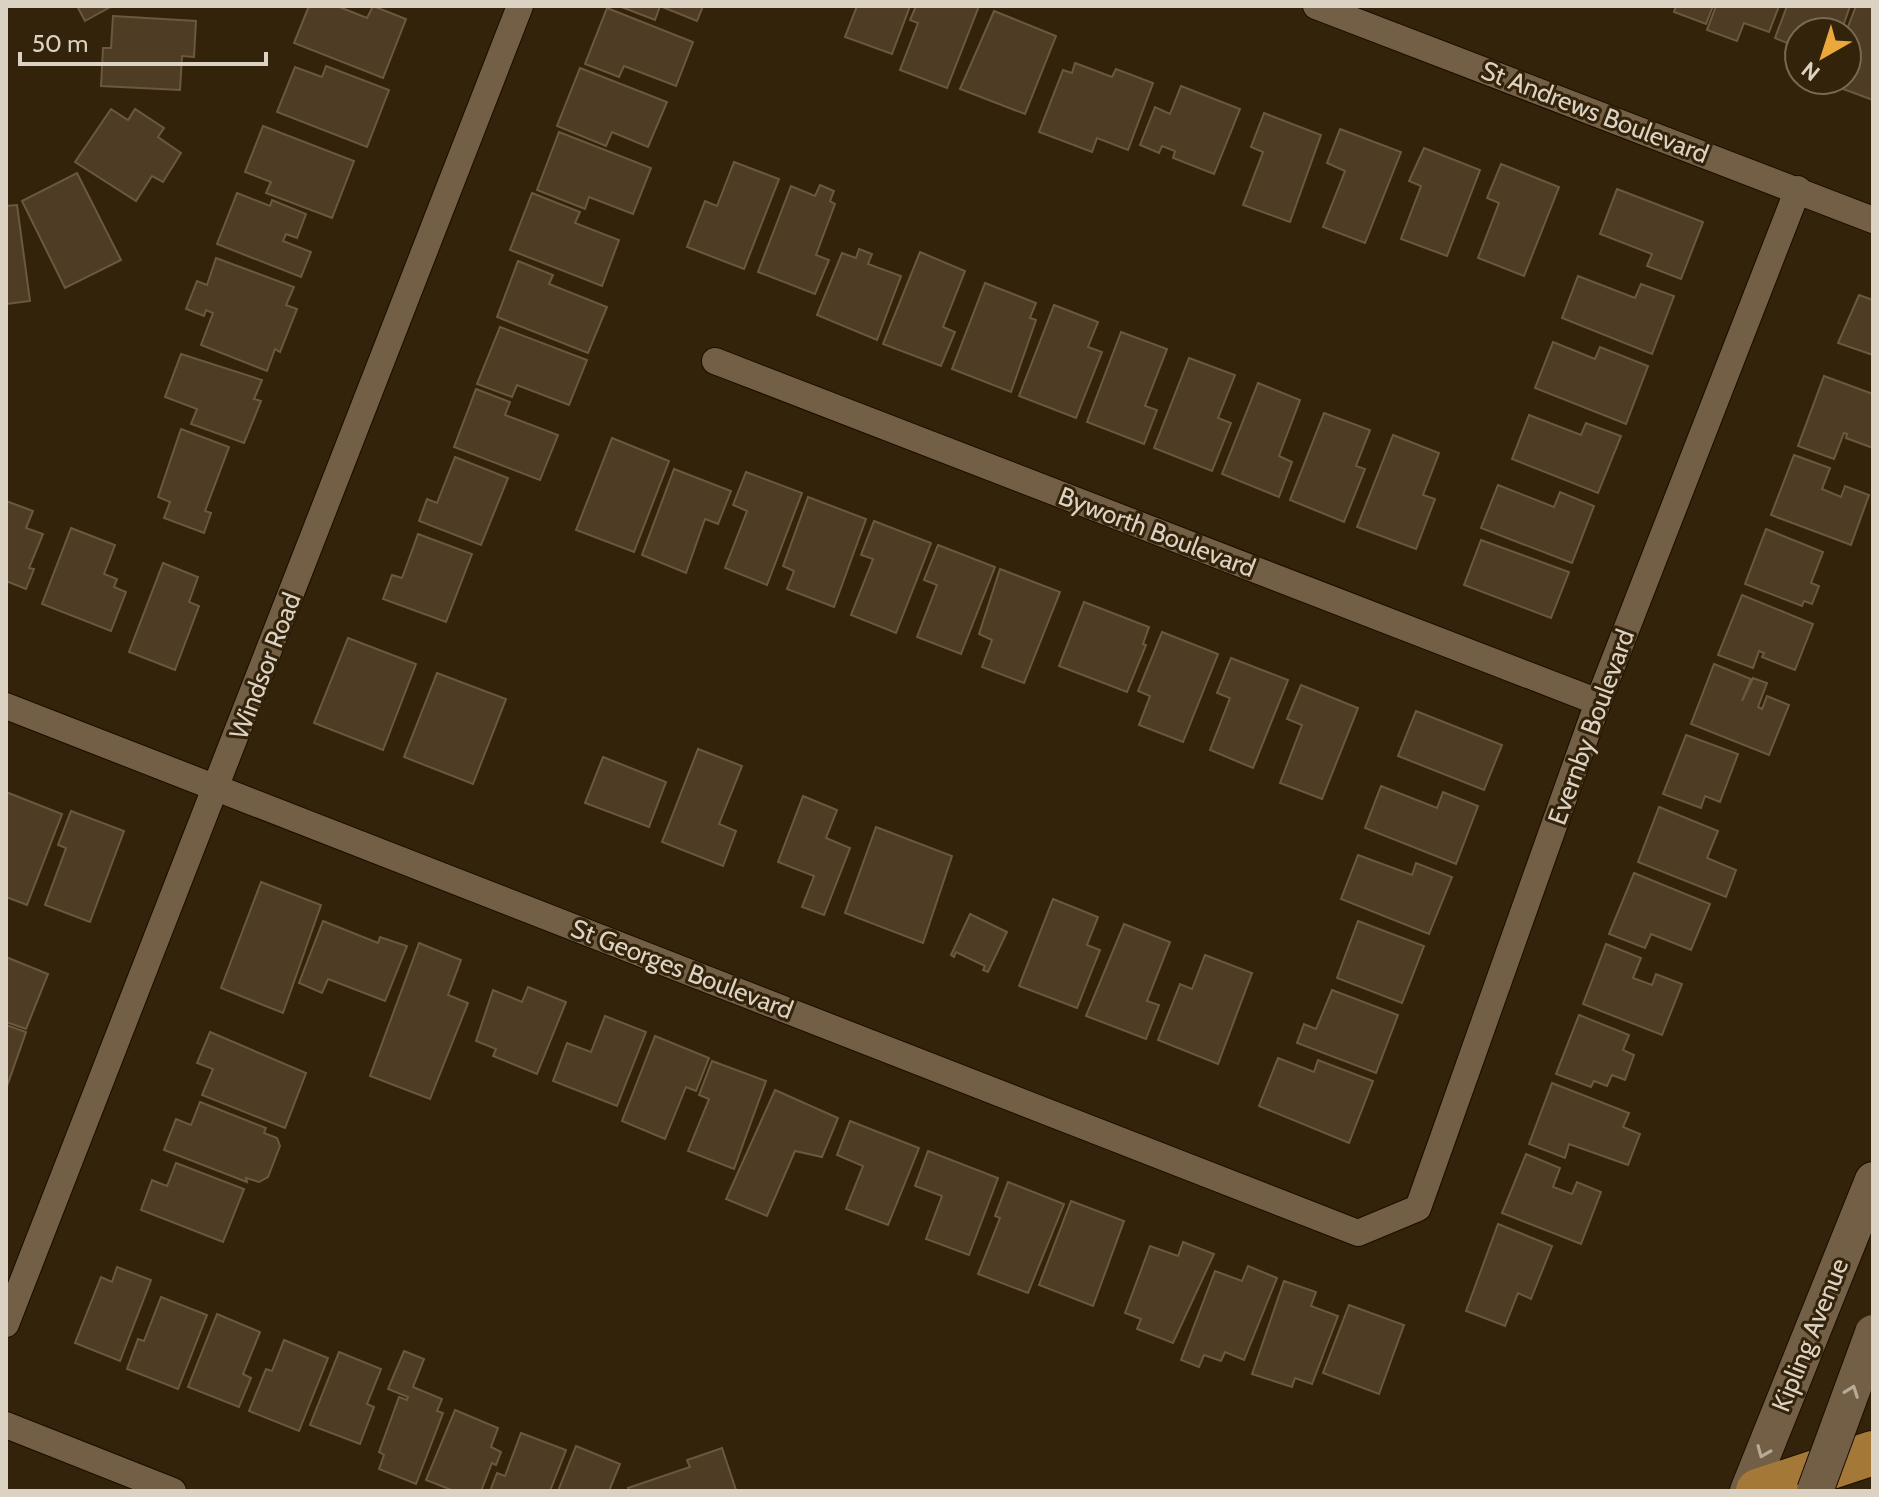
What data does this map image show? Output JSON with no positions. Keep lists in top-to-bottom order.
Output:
{
  "streets": {
    "main road": ["Kipling Avenue"],
    "street": [
      "St Andrews Boulevard",
      "Byworth Boulevard",
      "Windsor Road",
      "Evernby Boulevard",
      "St Georges Boulevard"
    ]
  },
  "crossings": [
    ["St Andrews Boulevard", "Evernby Boulevard"],
    ["Byworth Boulevard", "Evernby Boulevard"],
    ["Windsor Road", "St Georges Boulevard"],
    ["Evernby Boulevard", "St Georges Boulevard"]
  ],
  "scale_bar": "50 m",
  "north": "bottom left"
}
